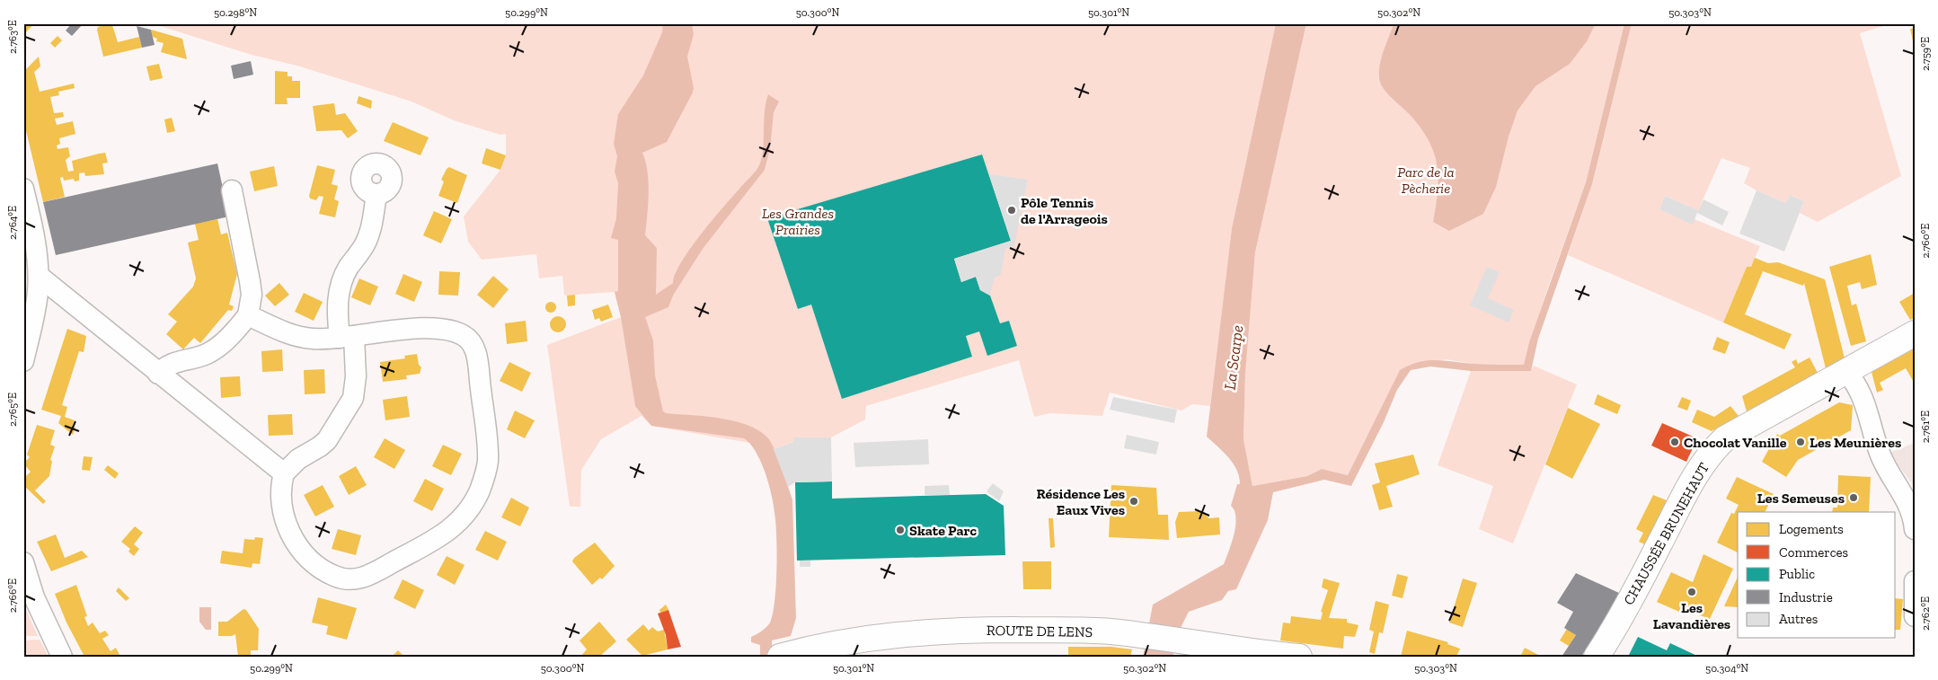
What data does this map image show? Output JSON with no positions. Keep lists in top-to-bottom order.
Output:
{
  "streets": {
    "main road": ["CHAUSSÉE BRUNEHAUT", "ROUTE DE LENS"]
  },
  "water": ["La Scarpe"],
  "parks": ["Parc de la Pècherie", "Les Grandes Prairies"],
  "places": [
    "Pôle Tennis de l'Arrageois",
    "Chocolat Vanille",
    "Les Meunières",
    "Les Semeuses",
    "Résidence Les Eaux Vives",
    "Skate Parc",
    "Les Lavandières"
  ],
  "legend": [
    "Logements",
    "Commerces",
    "Public",
    "Industrie",
    "Autres"
  ],
  "coordinates": [
    "50.298°N",
    "50.299°N",
    "50.300°N",
    "50.301°N",
    "50.302°N",
    "50.303°N",
    "2.763°E",
    "2.759°E",
    "2.764°E",
    "2.760°E",
    "2.765°E",
    "2.761°E",
    "2.766°E",
    "2.762°E",
    "50.304°N"
  ]
}
